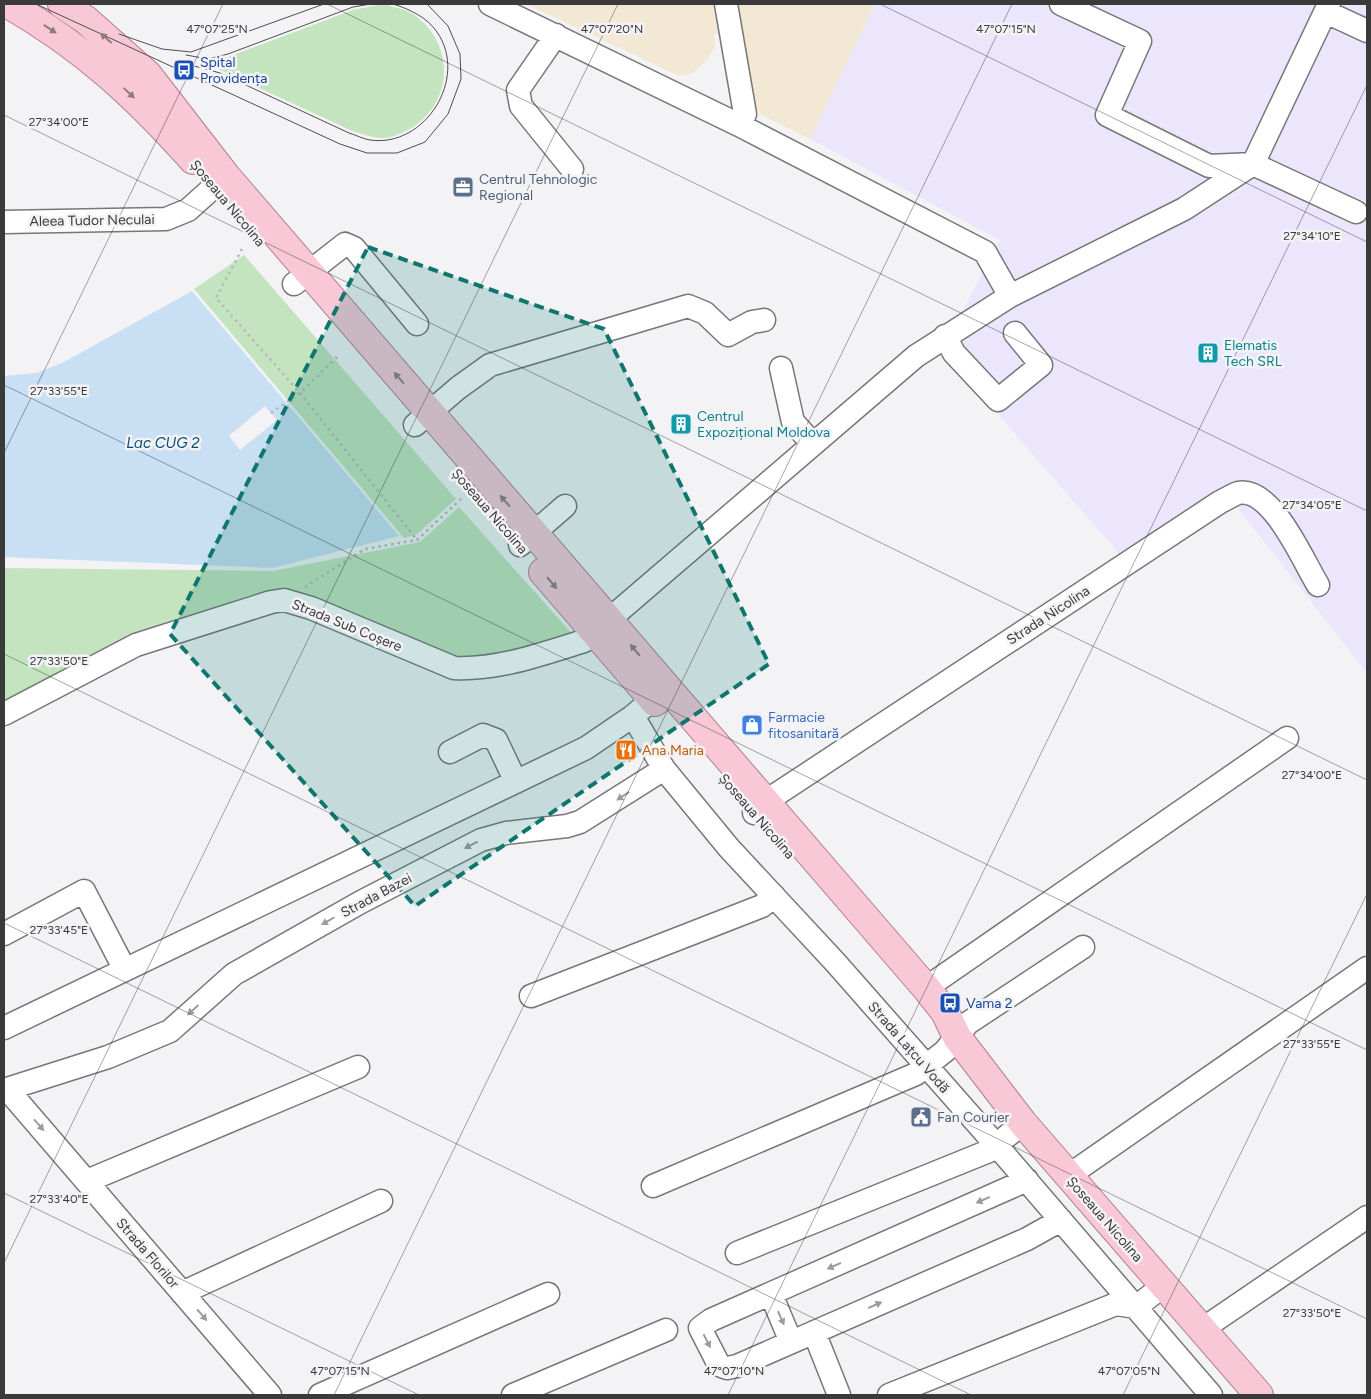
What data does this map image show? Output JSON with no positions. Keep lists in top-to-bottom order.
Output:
{
  "streets": {
    "main road": ["Șoseaua Nicolina"],
    "street": [
      "Aleea Tudor Neculai",
      "Strada Nicolina",
      "Strada Sub Coșere",
      "Strada Bazei",
      "Strada Lațcu Vodă",
      "Strada Florilor"
    ]
  },
  "crossings": [
    ["Șoseaua Nicolina", "Aleea Tudor Neculai"],
    ["Șoseaua Nicolina", "Strada Nicolina"],
    ["Șoseaua Nicolina", "Strada Sub Coșere"],
    ["Strada Bazei", "Strada Lațcu Vodă"],
    ["Strada Bazei", "Strada Florilor"]
  ],
  "one_way": ["Strada Florilor"],
  "water": ["Lac CUG 2"],
  "places": {
    "bus stop": ["Spital Providența", "Vama 2"],
    "office": ["Centrul Tehnologic Regional"],
    "building": ["Elematis Tech SRL", "Centrul Expozițional Moldova"],
    "shop": ["Farmacie fitosanitară"],
    "restaurant": ["Ana Maria"],
    "public building": ["Fan Courier"]
  },
  "coordinates": [
    "47°07'25\"N",
    "47°07'20\"N",
    "47°07'15\"N",
    "27°34'00\"E",
    "27°34'10\"E",
    "27°33'55\"E",
    "27°34'05\"E",
    "27°33'50\"E",
    "27°33'45\"E",
    "27°33'40\"E",
    "47°07'10\"N",
    "47°07'05\"N"
  ]
}
